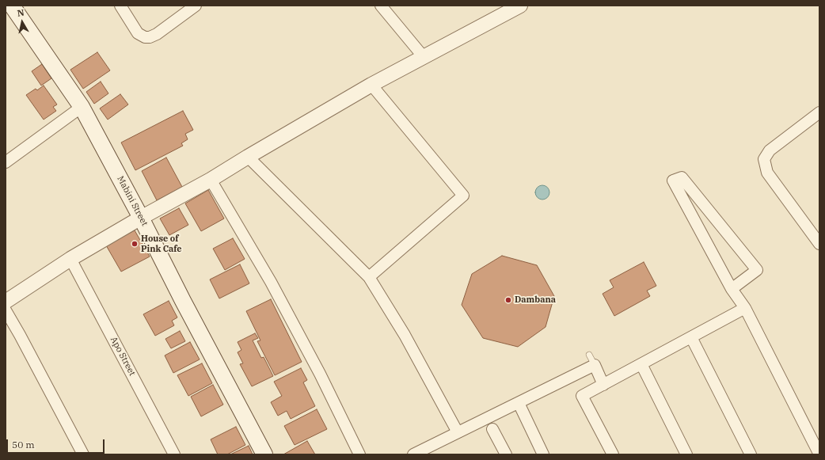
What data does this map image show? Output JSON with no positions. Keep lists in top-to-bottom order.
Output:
{
  "streets": {
    "main road": ["Mabini Street"],
    "street": ["Apo Street"]
  },
  "places": ["House of Pink Cafe", "Dambana"],
  "scale_bar": "50 m",
  "north": "top"
}
